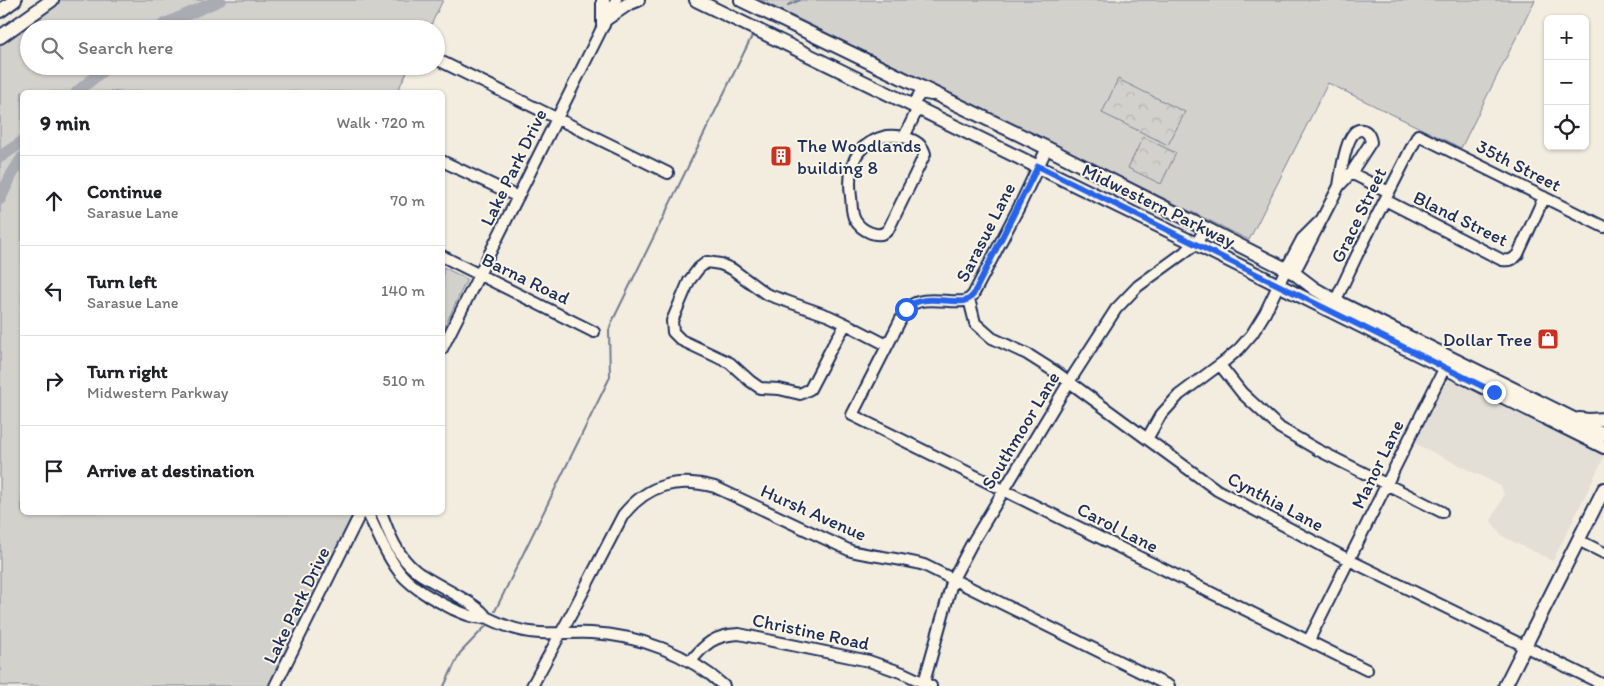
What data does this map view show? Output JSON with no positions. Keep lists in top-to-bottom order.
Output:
{
  "streets": {
    "main road": ["Midwestern Parkway"],
    "street": [
      "35th Street",
      "Lake Park Drive",
      "Grace Street",
      "Bland Street",
      "Sarasue Lane",
      "Barna Road",
      "Southmoor Lane",
      "Manor Lane",
      "Cynthia Lane",
      "Hursh Avenue",
      "Carol Lane",
      "Christine Road"
    ]
  },
  "crossings": [
    ["35th Street", "Grace Street"],
    ["35th Street", "Bland Street"],
    ["Lake Park Drive", "Barna Road"],
    ["Midwestern Parkway", "Grace Street"],
    ["Midwestern Parkway", "Sarasue Lane"],
    ["Midwestern Parkway", "Southmoor Lane"],
    ["Midwestern Parkway", "Manor Lane"],
    ["Grace Street", "Bland Street"],
    ["Sarasue Lane", "Cynthia Lane"],
    ["Sarasue Lane", "Carol Lane"],
    ["Southmoor Lane", "Cynthia Lane"],
    ["Southmoor Lane", "Hursh Avenue"],
    ["Southmoor Lane", "Carol Lane"],
    ["Southmoor Lane", "Christine Road"],
    ["Manor Lane", "Cynthia Lane"],
    ["Manor Lane", "Carol Lane"]
  ],
  "places": {
    "building": ["The Woodlands building 8"],
    "shop": ["Dollar Tree"]
  },
  "page": {
    "map_buttons": ["+", "−"],
    "search": "Search here",
    "heading": ["9 min", "Walk · 720 m"],
    "list": [
      ["Continue", "Sarasue Lane", "70 m"],
      ["Turn left", "Sarasue Lane", "140 m"],
      ["Turn right", "Midwestern Parkway", "510 m"],
      "Arrive at destination"
    ]
  }
}
